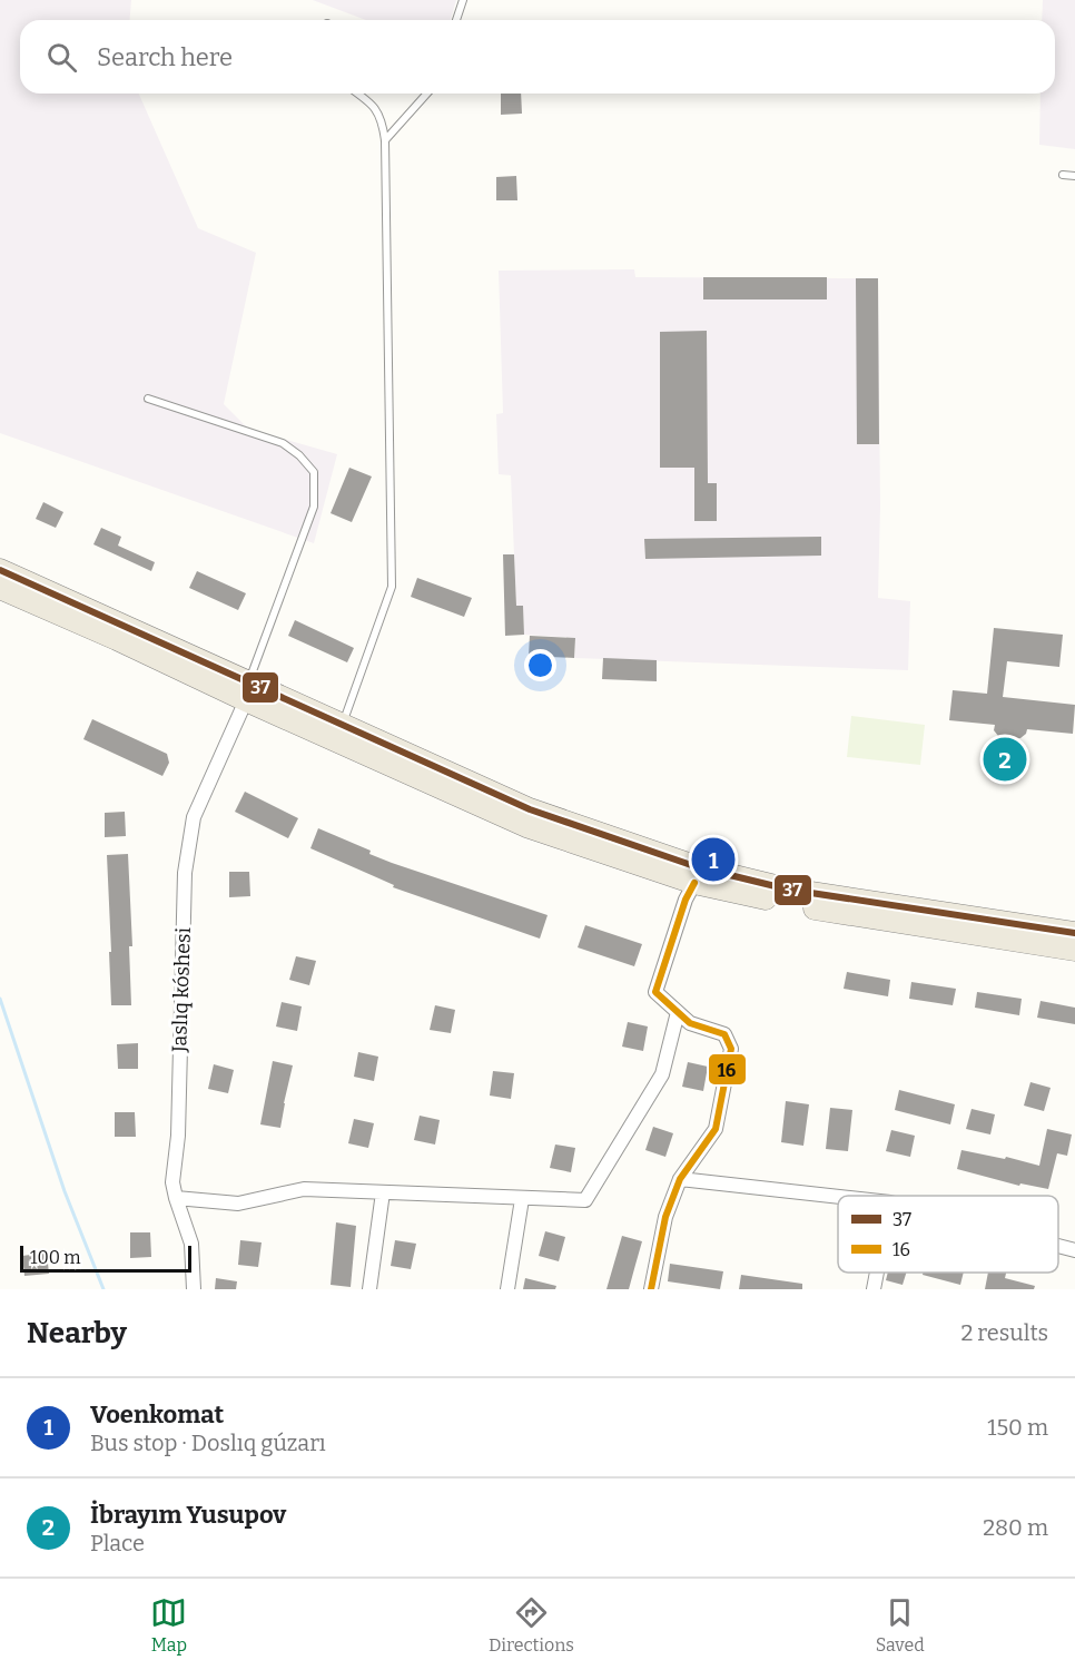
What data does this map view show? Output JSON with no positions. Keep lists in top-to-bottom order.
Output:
{
  "streets": {
    "street": ["Jaslıq kóshesi"]
  },
  "lines": ["transit line 37", "transit line 16"],
  "legend": ["37", "16"],
  "scale_bar": "100 m",
  "page": {
    "search": "Search here",
    "pins": ["2", "1"],
    "scale": "100 m",
    "heading": ["Nearby", "2 results"],
    "list": [
      {
        "mark": "1",
        "name": "Voenkomat",
        "note": "Bus stop · Doslıq gúzarı",
        "value": "150 m"
      },
      {
        "mark": "2",
        "name": "İbrayım Yusupov",
        "note": "Place",
        "value": "280 m"
      }
    ],
    "nav": ["Map", "Directions", "Saved"]
  }
}
